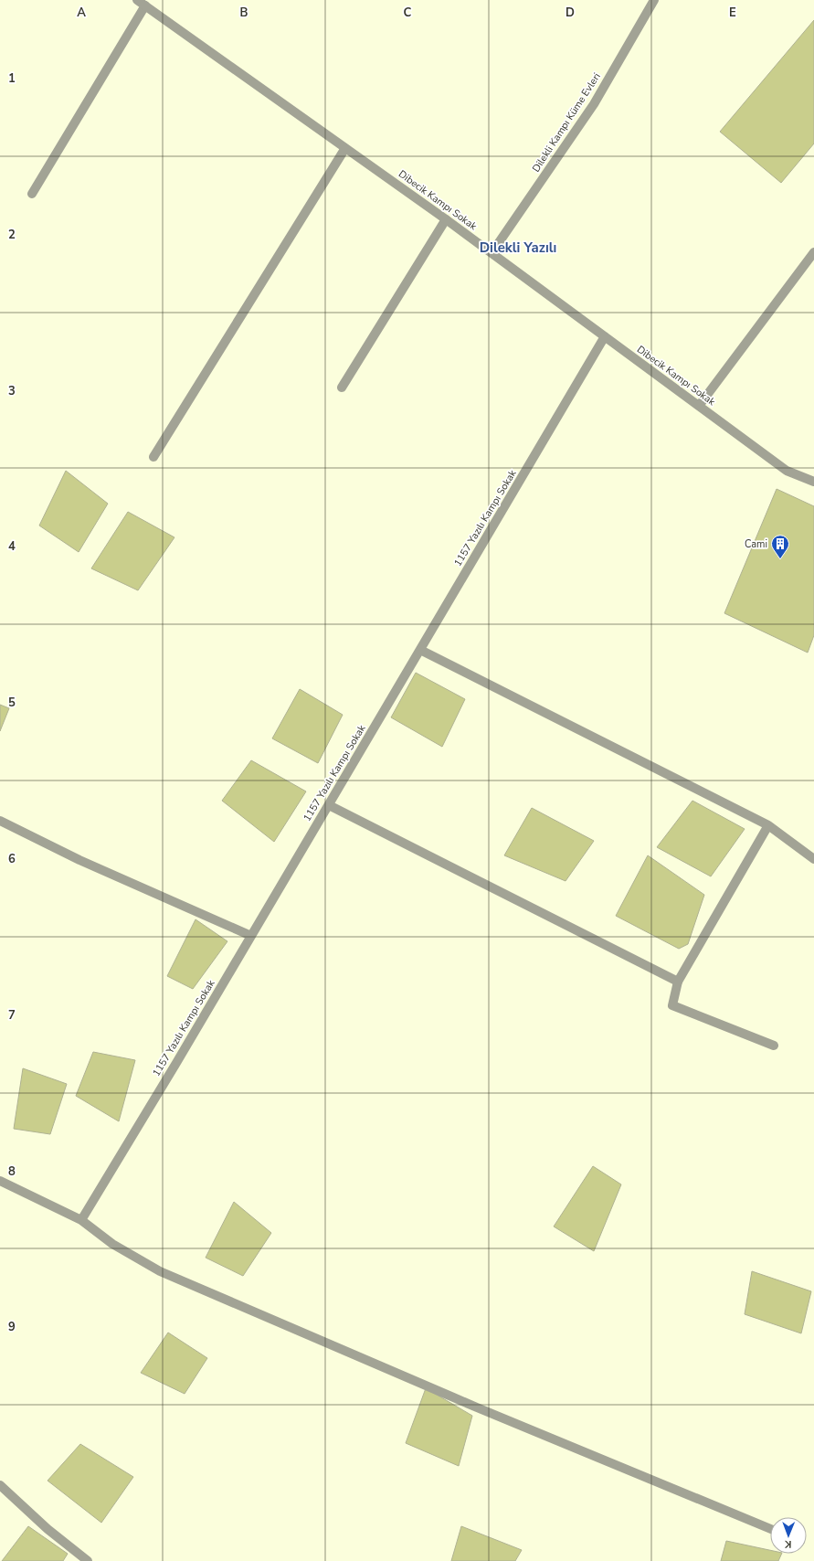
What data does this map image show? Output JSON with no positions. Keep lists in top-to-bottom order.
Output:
{
  "streets": {
    "street": ["Dilekli Kampı Küme Evleri", "Dibecik Kampı Sokak", "1157 Yazılı Kampı Sokak"]
  },
  "crossings": [
    ["Dilekli Kampı Küme Evleri", "Dibecik Kampı Sokak"],
    ["Dibecik Kampı Sokak", "1157 Yazılı Kampı Sokak"]
  ],
  "districts": ["Dilekli Yazılı"],
  "places": {
    "building": ["Cami"]
  },
  "north": "bottom",
  "grid": {
    "columns": [
      "A",
      "B",
      "C",
      "D",
      "E"
    ],
    "rows": [
      "1",
      "2",
      "3",
      "4",
      "5",
      "6",
      "7",
      "8",
      "9"
    ]
  }
}
